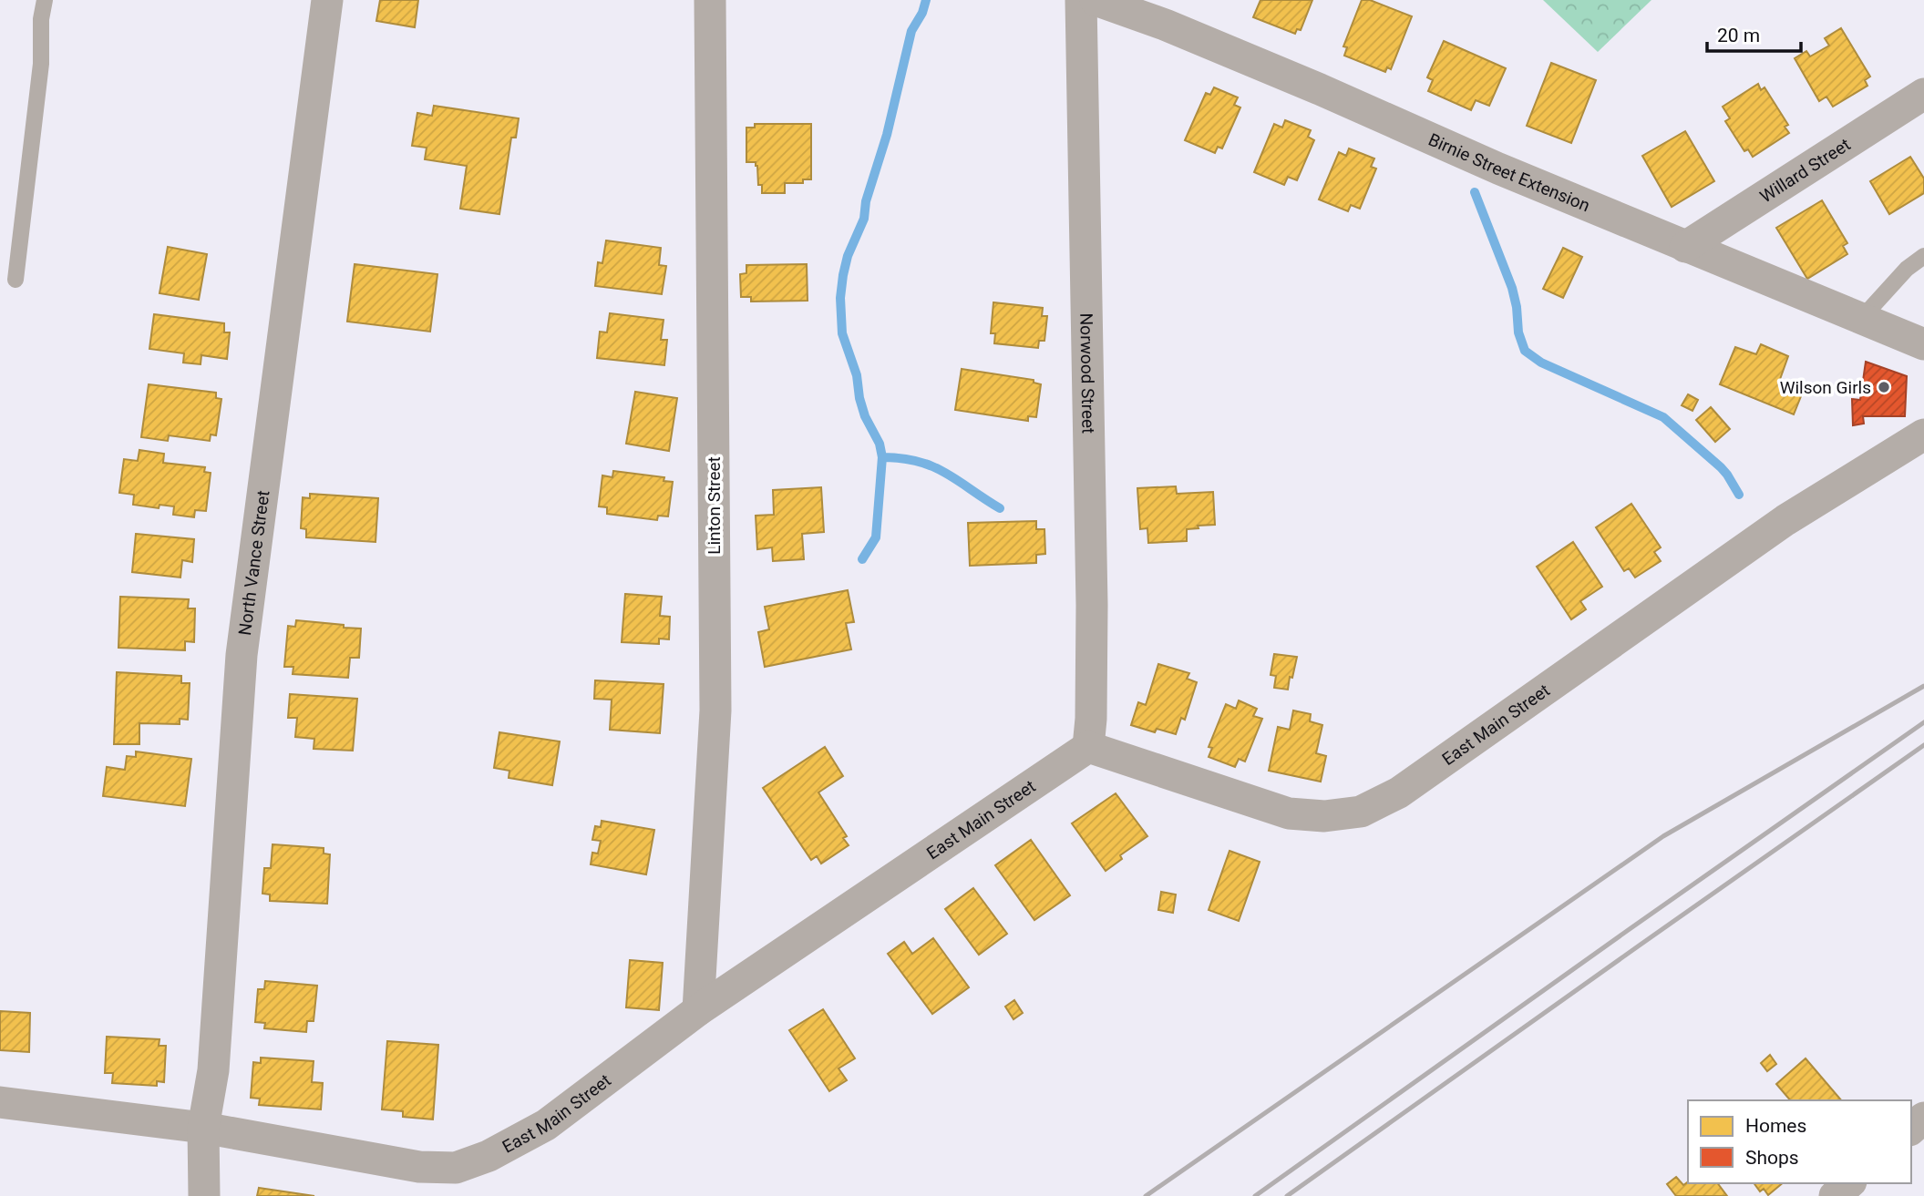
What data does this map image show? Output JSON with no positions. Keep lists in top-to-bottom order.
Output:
{
  "streets": {
    "street": [
      "Willard Street",
      "Birnie Street Extension",
      "Norwood Street",
      "Linton Street",
      "North Vance Street",
      "East Main Street"
    ]
  },
  "crossings": [
    ["Willard Street", "Birnie Street Extension"],
    ["Norwood Street", "East Main Street"],
    ["Linton Street", "East Main Street"],
    ["North Vance Street", "East Main Street"]
  ],
  "places": ["Wilson Girls"],
  "legend": ["Homes", "Shops"],
  "scale_bar": "20 m"
}
